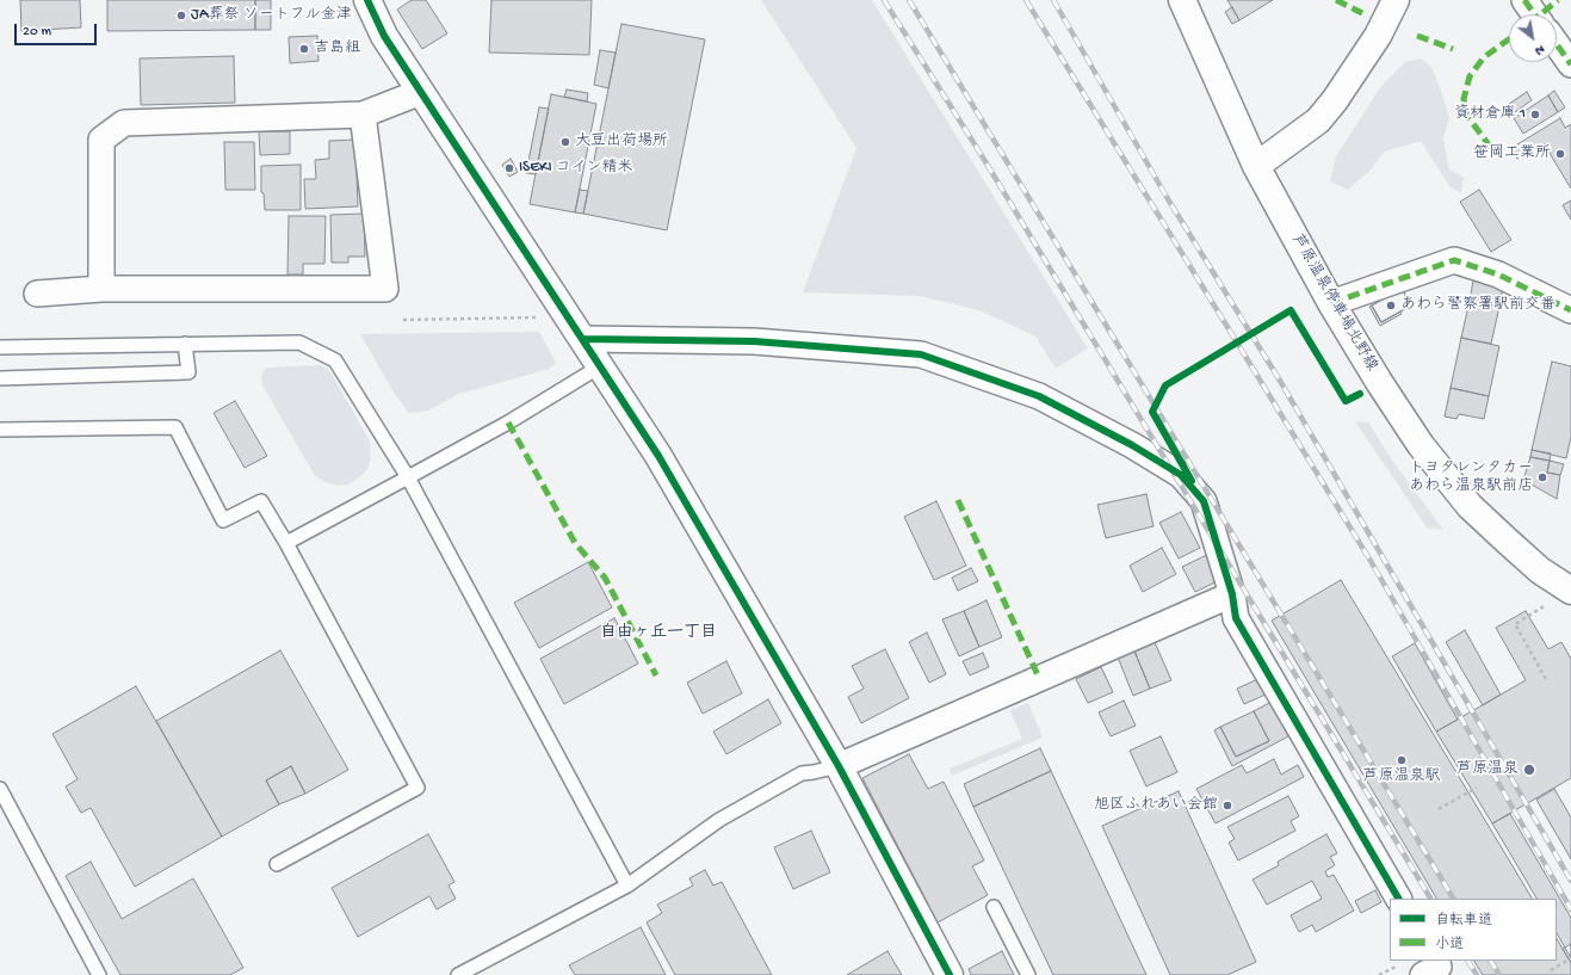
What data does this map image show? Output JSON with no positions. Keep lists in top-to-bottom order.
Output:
{
  "streets": {
    "street": ["芦原温泉停車場北野線"]
  },
  "districts": ["自由ヶ丘一丁目"],
  "places": [
    "JA葬祭 ソートフル金津",
    "吉島組",
    "資材倉庫 1",
    "大豆出荷場所",
    "笹岡工業所",
    "ISEKI コイン精米",
    "あわら警察署駅前交番",
    "トヨタレンタカー あわら温泉駅前店",
    "芦原温泉駅",
    "芦原温泉",
    "旭区ふれあい会館"
  ],
  "legend": ["自転車道", "小道"],
  "scale_bar": "20 m",
  "north": "bottom right"
}
